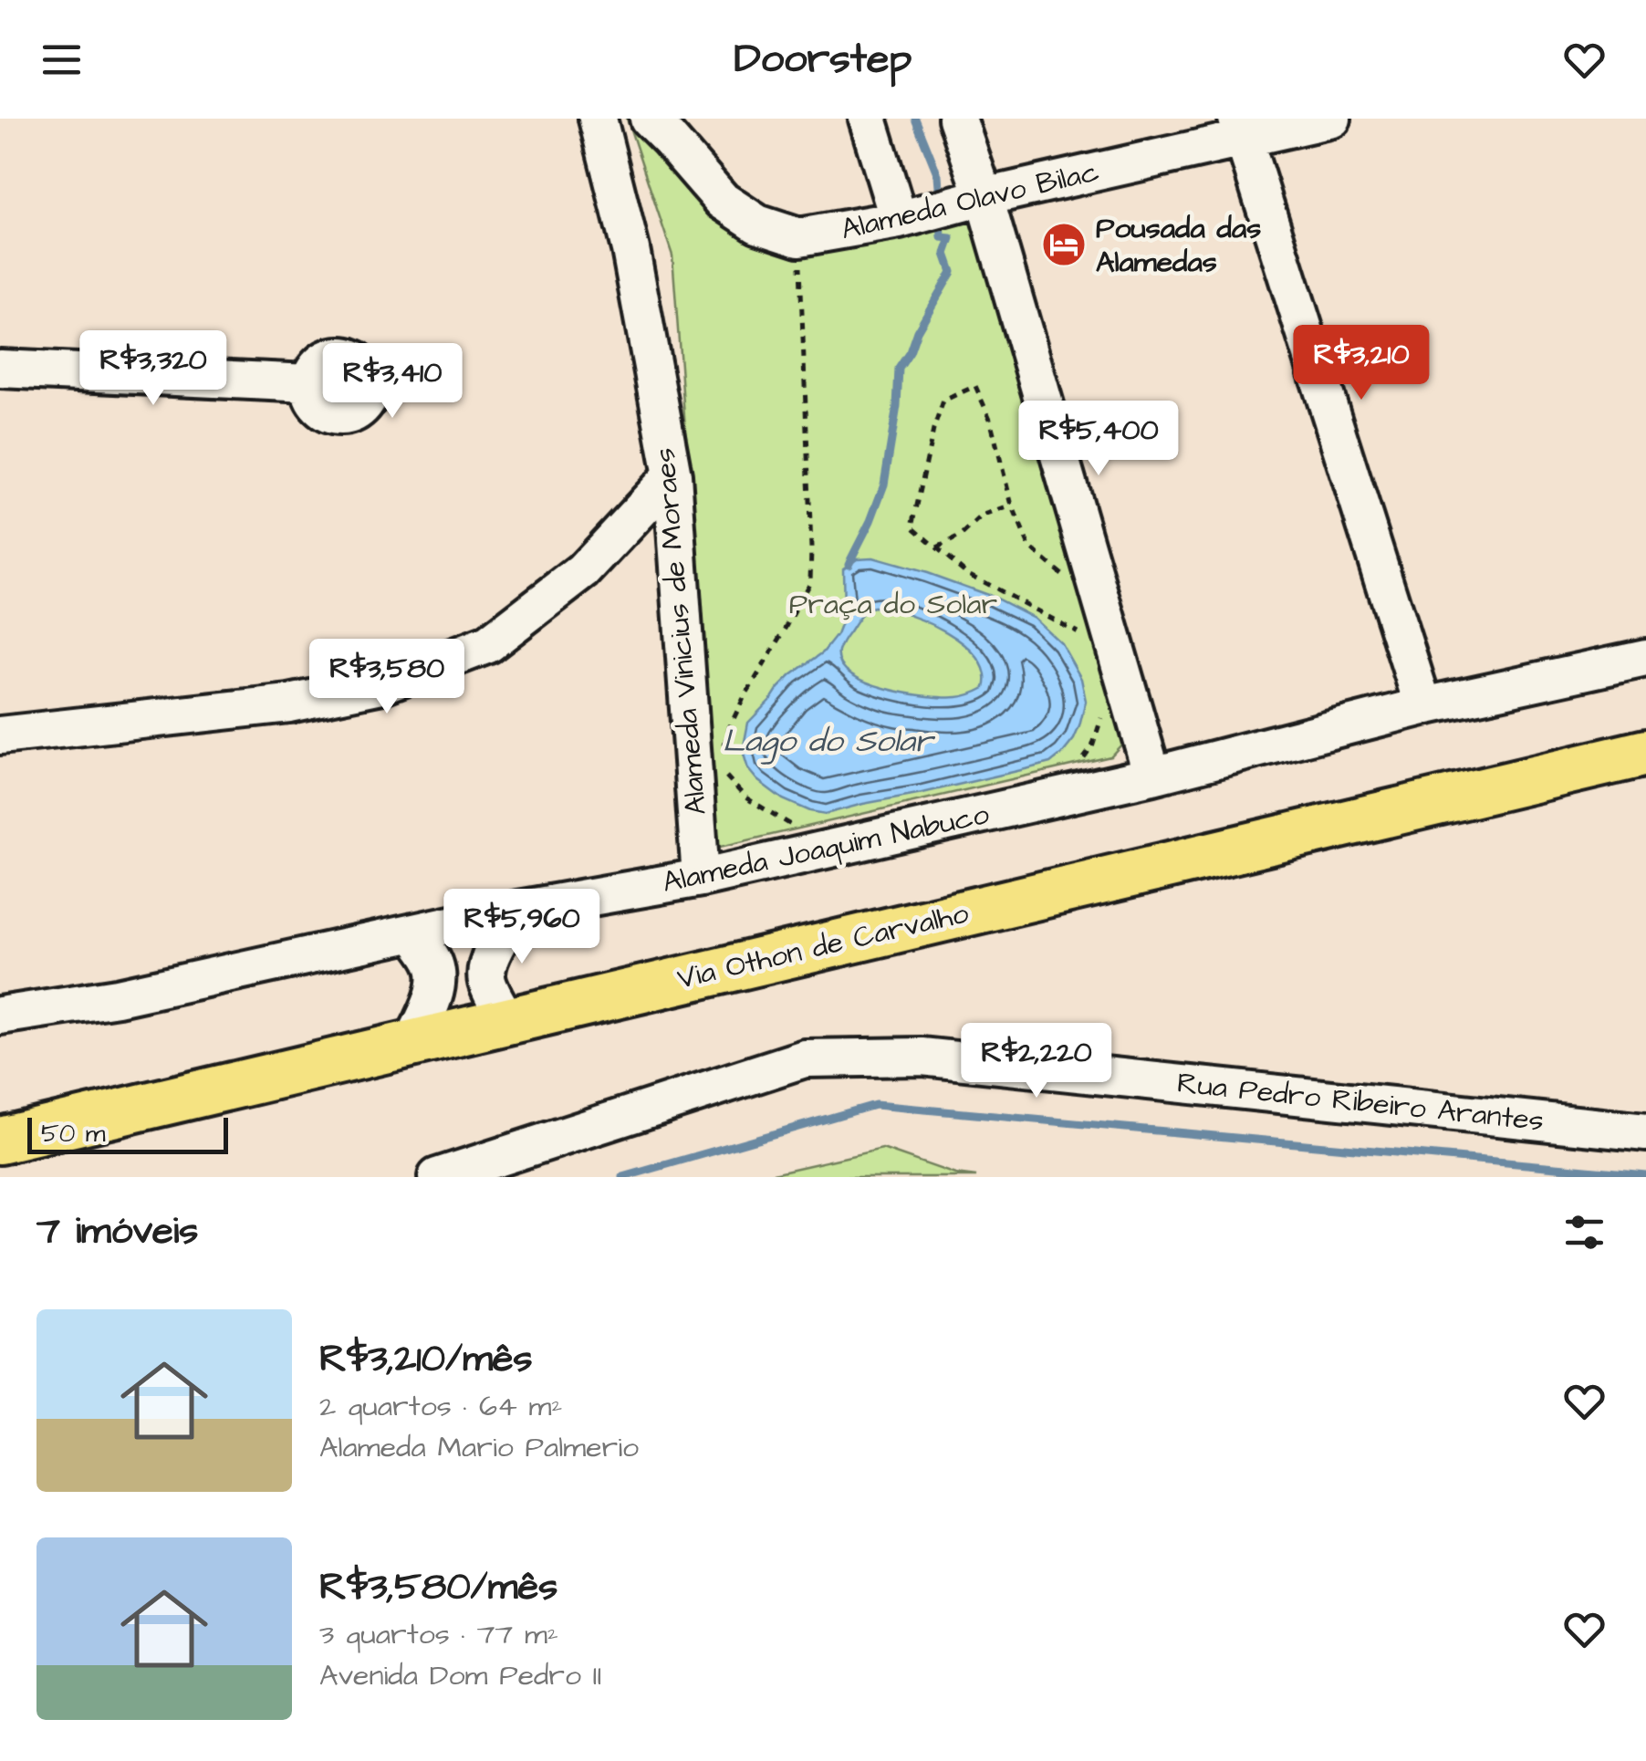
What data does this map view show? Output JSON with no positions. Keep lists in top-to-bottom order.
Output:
{
  "streets": {
    "main road": ["Via Othon de Carvalho"],
    "street": [
      "Alameda Olavo Bilac",
      "Alameda Vinicius de Moraes",
      "Alameda Joaquim Nabuco",
      "Rua Pedro Ribeiro Arantes"
    ]
  },
  "crossings": [
    ["Alameda Vinicius de Moraes", "Alameda Joaquim Nabuco"]
  ],
  "water": ["Lago do Solar"],
  "parks": ["Praça do Solar"],
  "places": {
    "hotel": ["Pousada das Alamedas"]
  },
  "scale_bar": "50 m",
  "page": {
    "header": "Doorstep",
    "price": [
      "R$3,210",
      "R$3,320",
      "R$3,410",
      "R$5,400",
      "R$3,580",
      "R$5,960",
      "R$2,220"
    ],
    "scale": "50 m",
    "heading": "7 imóveis",
    "list": [
      {
        "name": "R$3,210/mês",
        "note": "2 quartos · 64 m² · Alameda Mario Palmerio"
      },
      {
        "name": "R$3,580/mês",
        "note": "3 quartos · 77 m² · Avenida Dom Pedro II"
      }
    ]
  }
}
